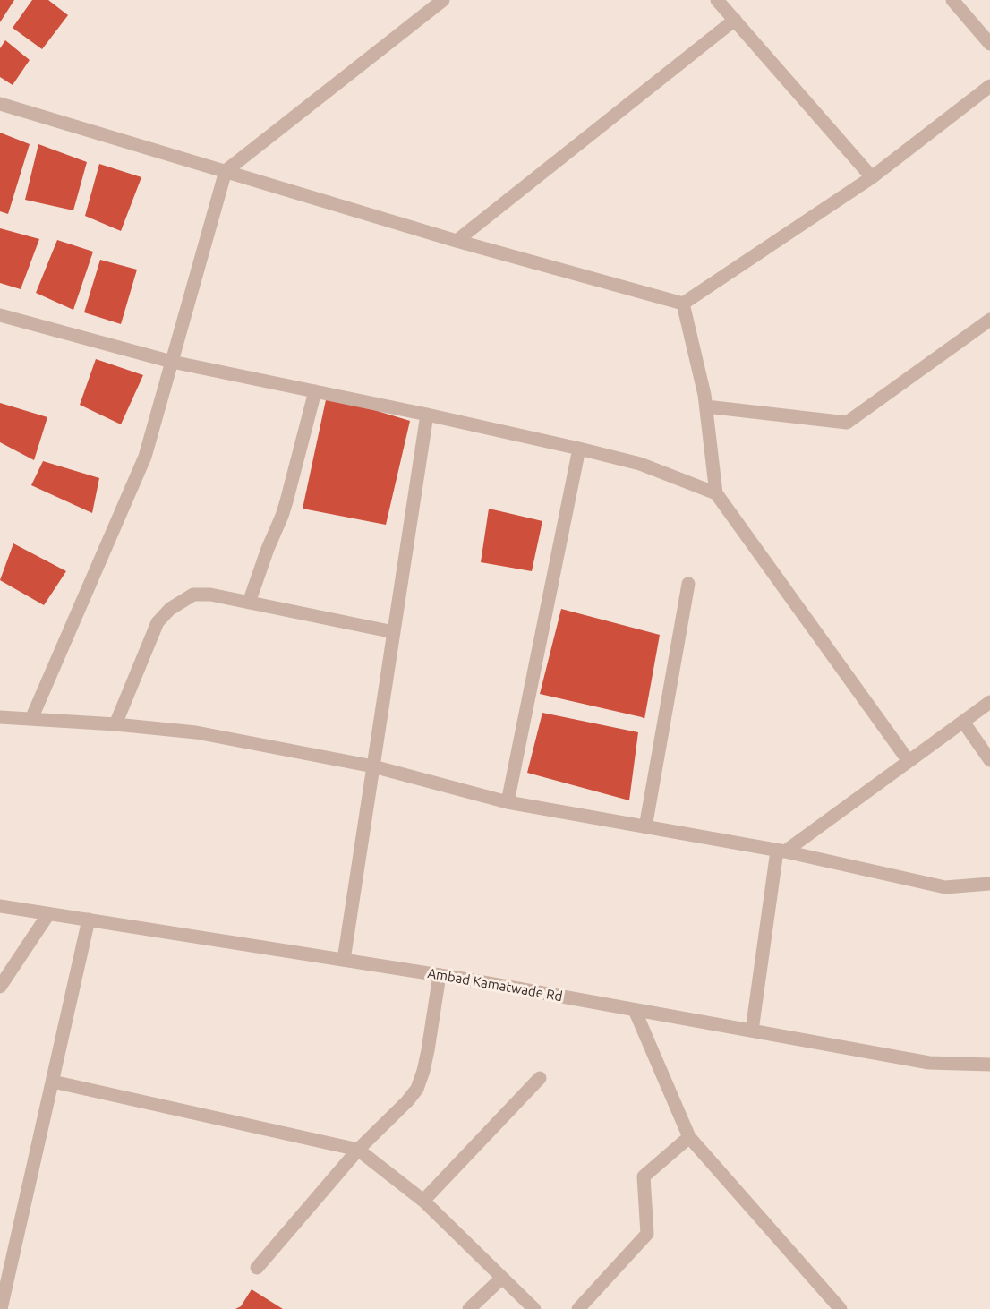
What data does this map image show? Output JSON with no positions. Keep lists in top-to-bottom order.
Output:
{
  "streets": {
    "street": ["Ambad Kamatwade Rd"]
  }
}
